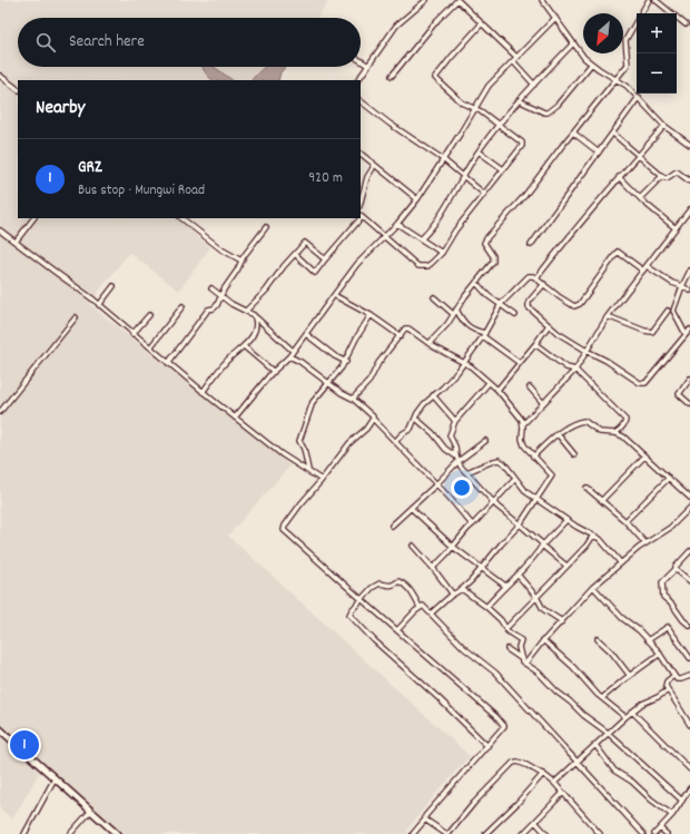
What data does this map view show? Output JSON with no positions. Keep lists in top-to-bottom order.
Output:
{
  "north": "bottom left",
  "page": {
    "map_buttons": ["+", "−"],
    "search": "Search here",
    "heading": "Nearby",
    "list": [
      {
        "mark": "1",
        "name": "GRZ",
        "note": "Bus stop · Mungwi Road",
        "value": "920 m"
      }
    ],
    "pins": "1"
  }
}
